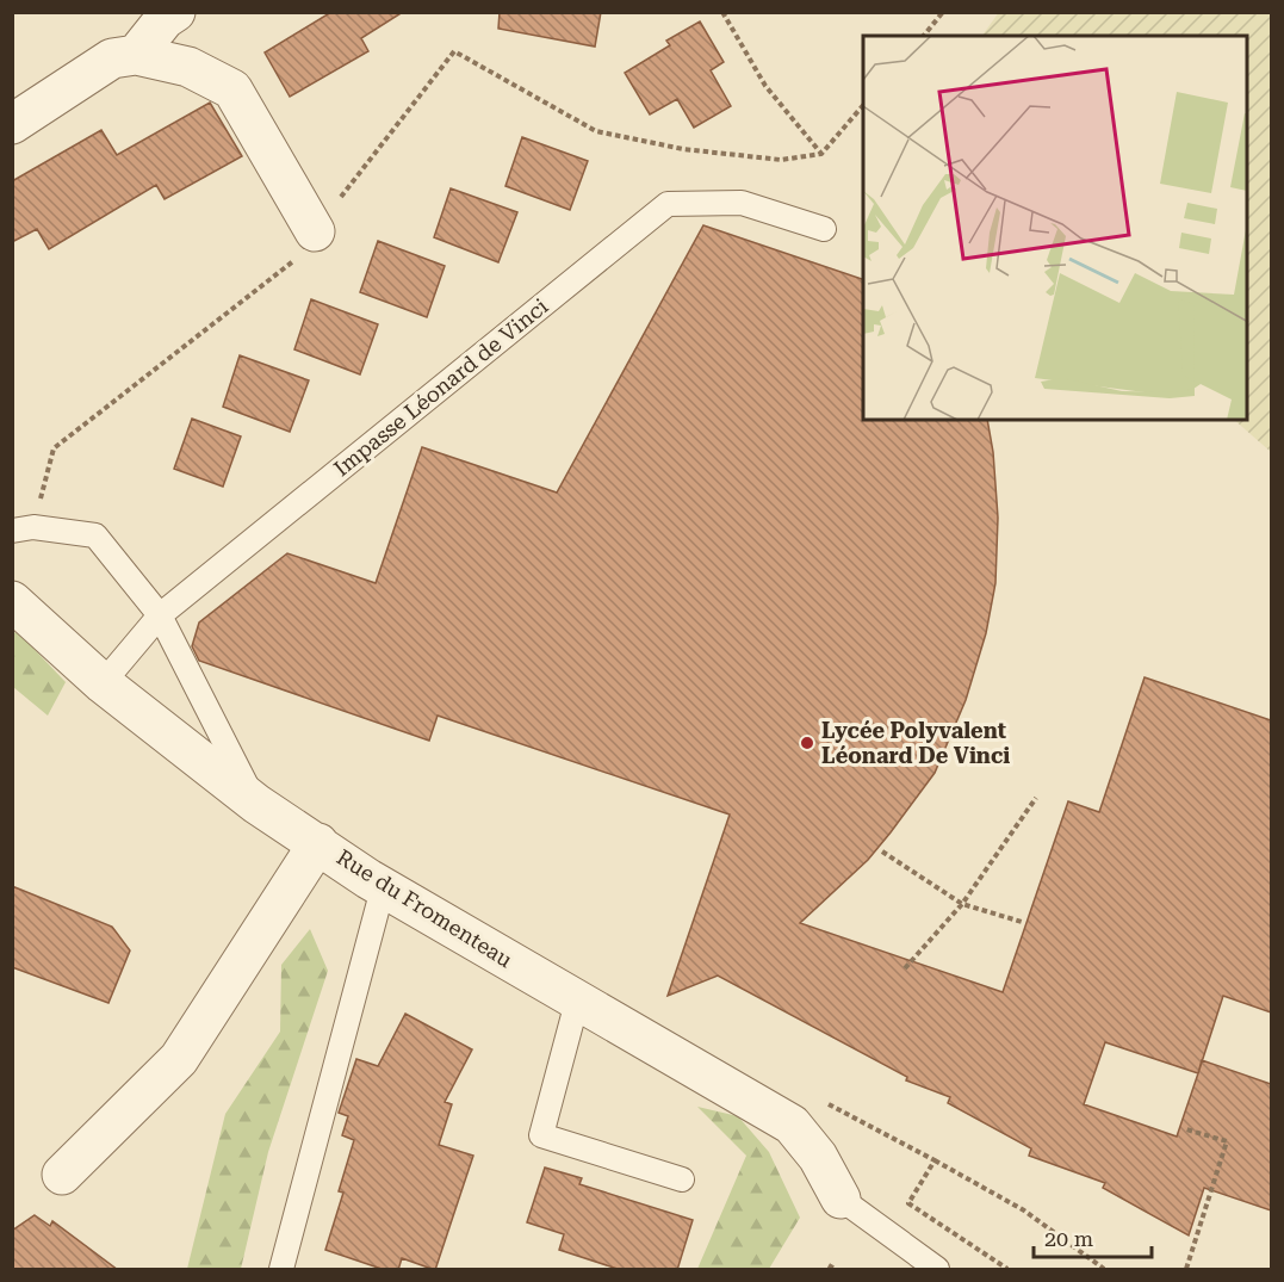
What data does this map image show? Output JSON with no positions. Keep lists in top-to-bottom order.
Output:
{
  "streets": {
    "street": ["Rue du Fromenteau"],
    "lane": ["Impasse Léonard de Vinci"]
  },
  "crossings": [
    ["Impasse Léonard de Vinci", "Rue du Fromenteau"]
  ],
  "places": ["Lycée Polyvalent Léonard De Vinci"],
  "scale_bar": "20 m"
}
